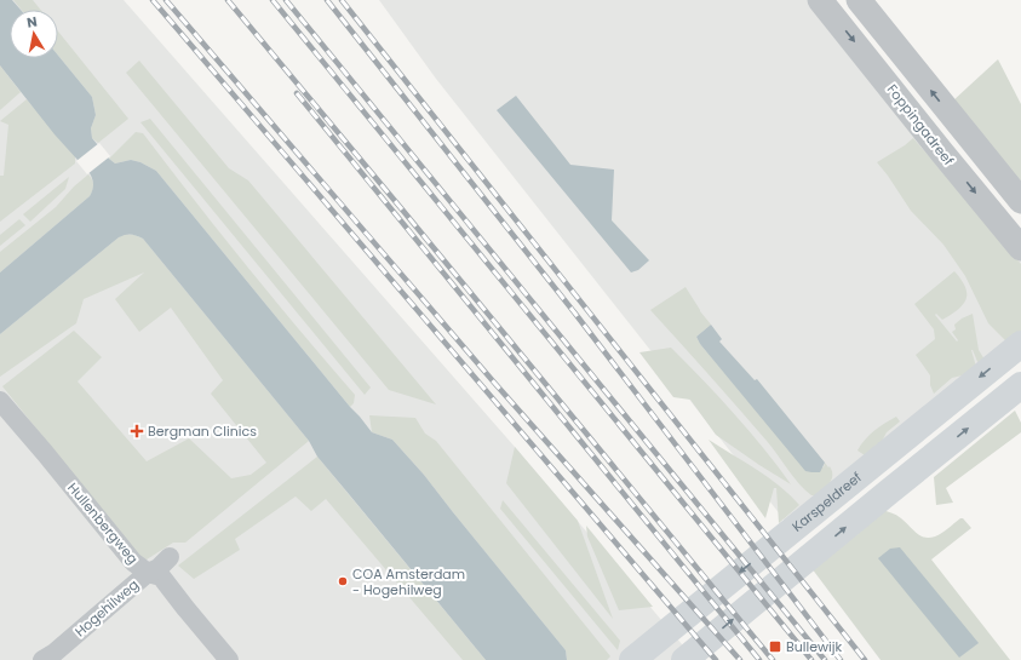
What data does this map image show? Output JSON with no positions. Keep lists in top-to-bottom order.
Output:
{
  "streets": {
    "main road": ["Karspeldreef"],
    "street": ["Foppingadreef", "Hullenbergweg", "Hogehilweg"]
  },
  "crossings": [
    ["Hullenbergweg", "Hogehilweg"]
  ],
  "places": {
    "health": ["Bergman Clinics"],
    "other": ["COA Amsterdam - Hogehilweg"],
    "transit": ["Bullewijk"]
  },
  "north": "top"
}
